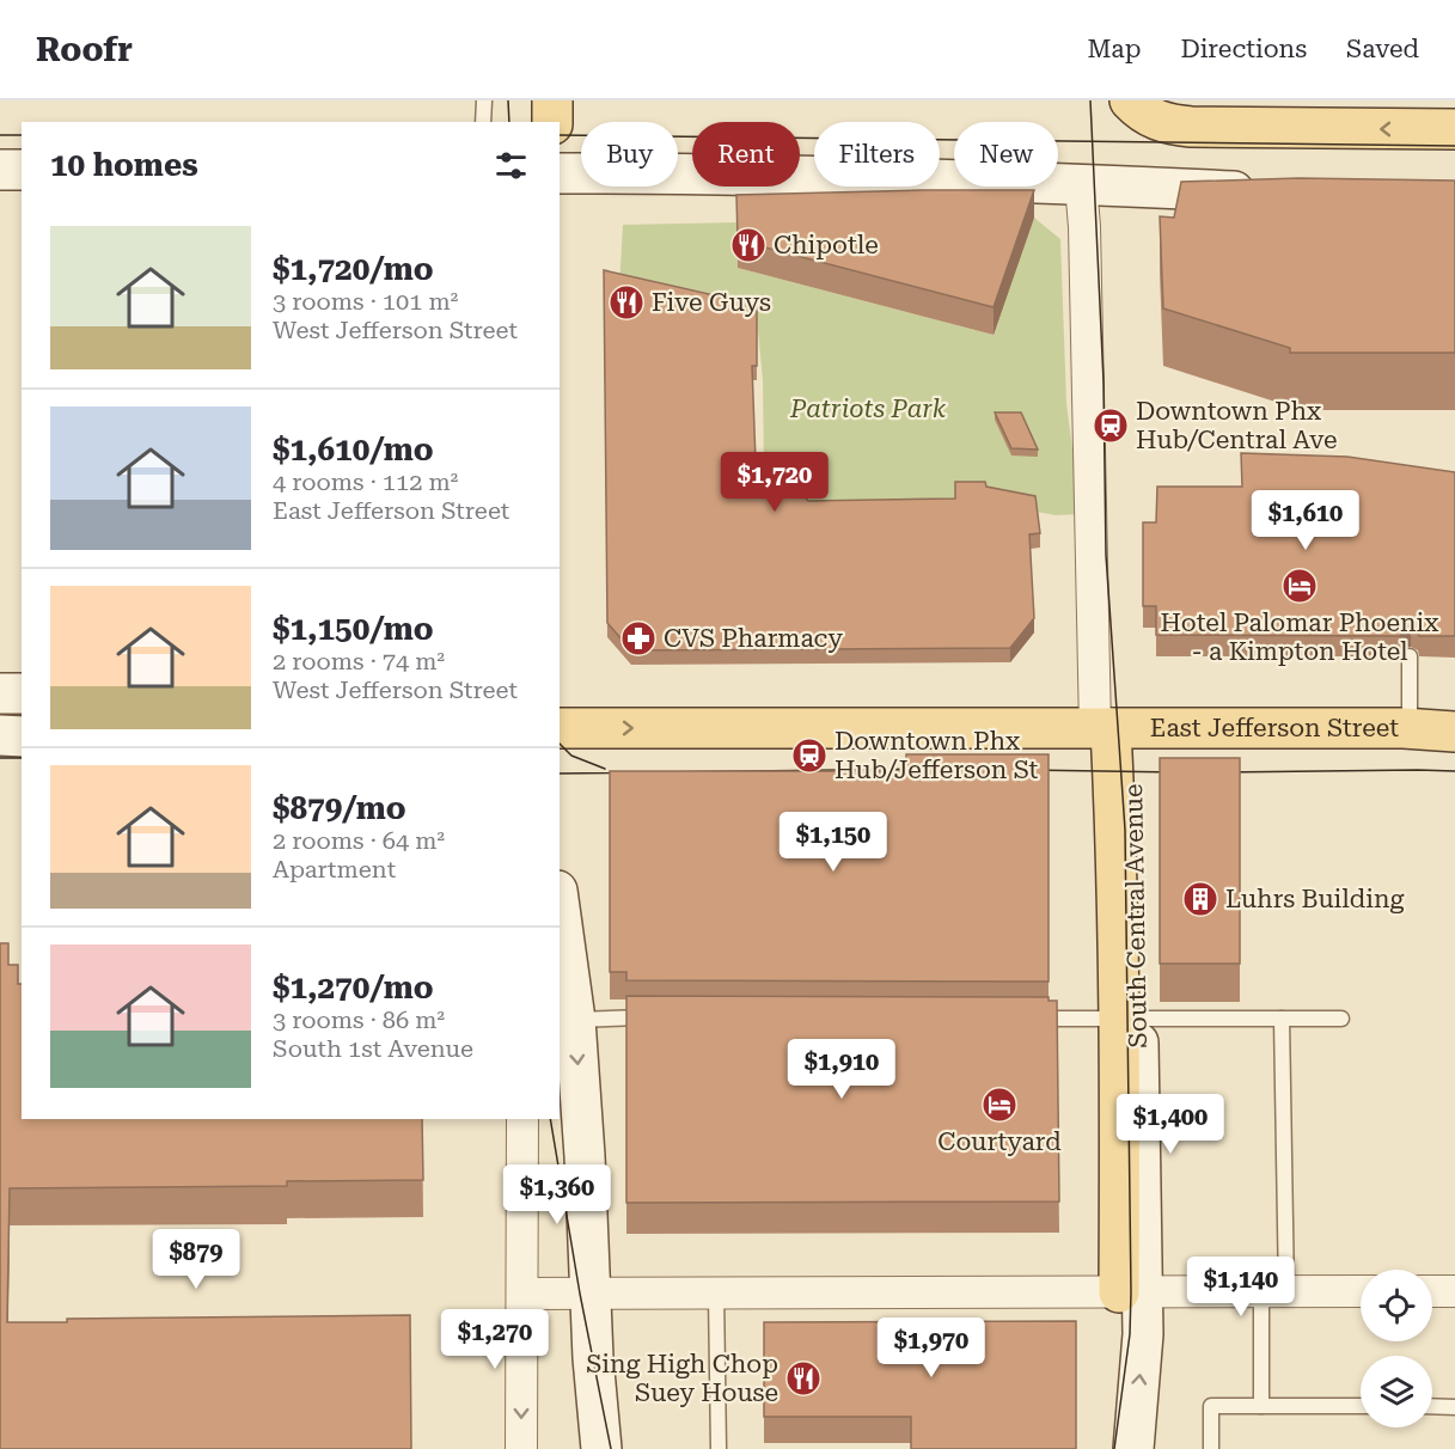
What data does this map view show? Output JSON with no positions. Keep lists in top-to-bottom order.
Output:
{
  "streets": {
    "main road": ["East Jefferson Street"]
  },
  "one_way": ["East Jefferson Street"],
  "parks": ["Patriots Park"],
  "places": {
    "restaurant": ["Chipotle", "Five Guys", "Sing High Chop Suey House"],
    "station": ["Downtown Phx Hub/Central Ave", "Downtown Phx Hub/Jefferson St"],
    "hotel": ["Hotel Palomar Phoenix - a Kimpton Hotel", "Courtyard"],
    "pharmacy": ["CVS Pharmacy"],
    "building": ["Luhrs Building"]
  },
  "page": {
    "header": "Roofr",
    "nav": ["Map", "Directions", "Saved"],
    "chip": [
      "Buy",
      "Rent",
      "Filters",
      "New"
    ],
    "heading": "10 homes",
    "list": [
      {
        "name": "$1,720/mo",
        "note": "3 rooms · 101 m² · West Jefferson Street"
      },
      {
        "name": "$1,610/mo",
        "note": "4 rooms · 112 m² · East Jefferson Street"
      },
      {
        "name": "$1,150/mo",
        "note": "2 rooms · 74 m² · West Jefferson Street"
      },
      {
        "name": "$879/mo",
        "note": "2 rooms · 64 m² · Apartment"
      },
      {
        "name": "$1,270/mo",
        "note": "3 rooms · 86 m² · South 1st Avenue"
      }
    ],
    "price": [
      "$1,720",
      "$1,610",
      "$1,150",
      "$1,910",
      "$1,400",
      "$1,360",
      "$879",
      "$1,140",
      "$1,270",
      "$1,970"
    ]
  }
}
